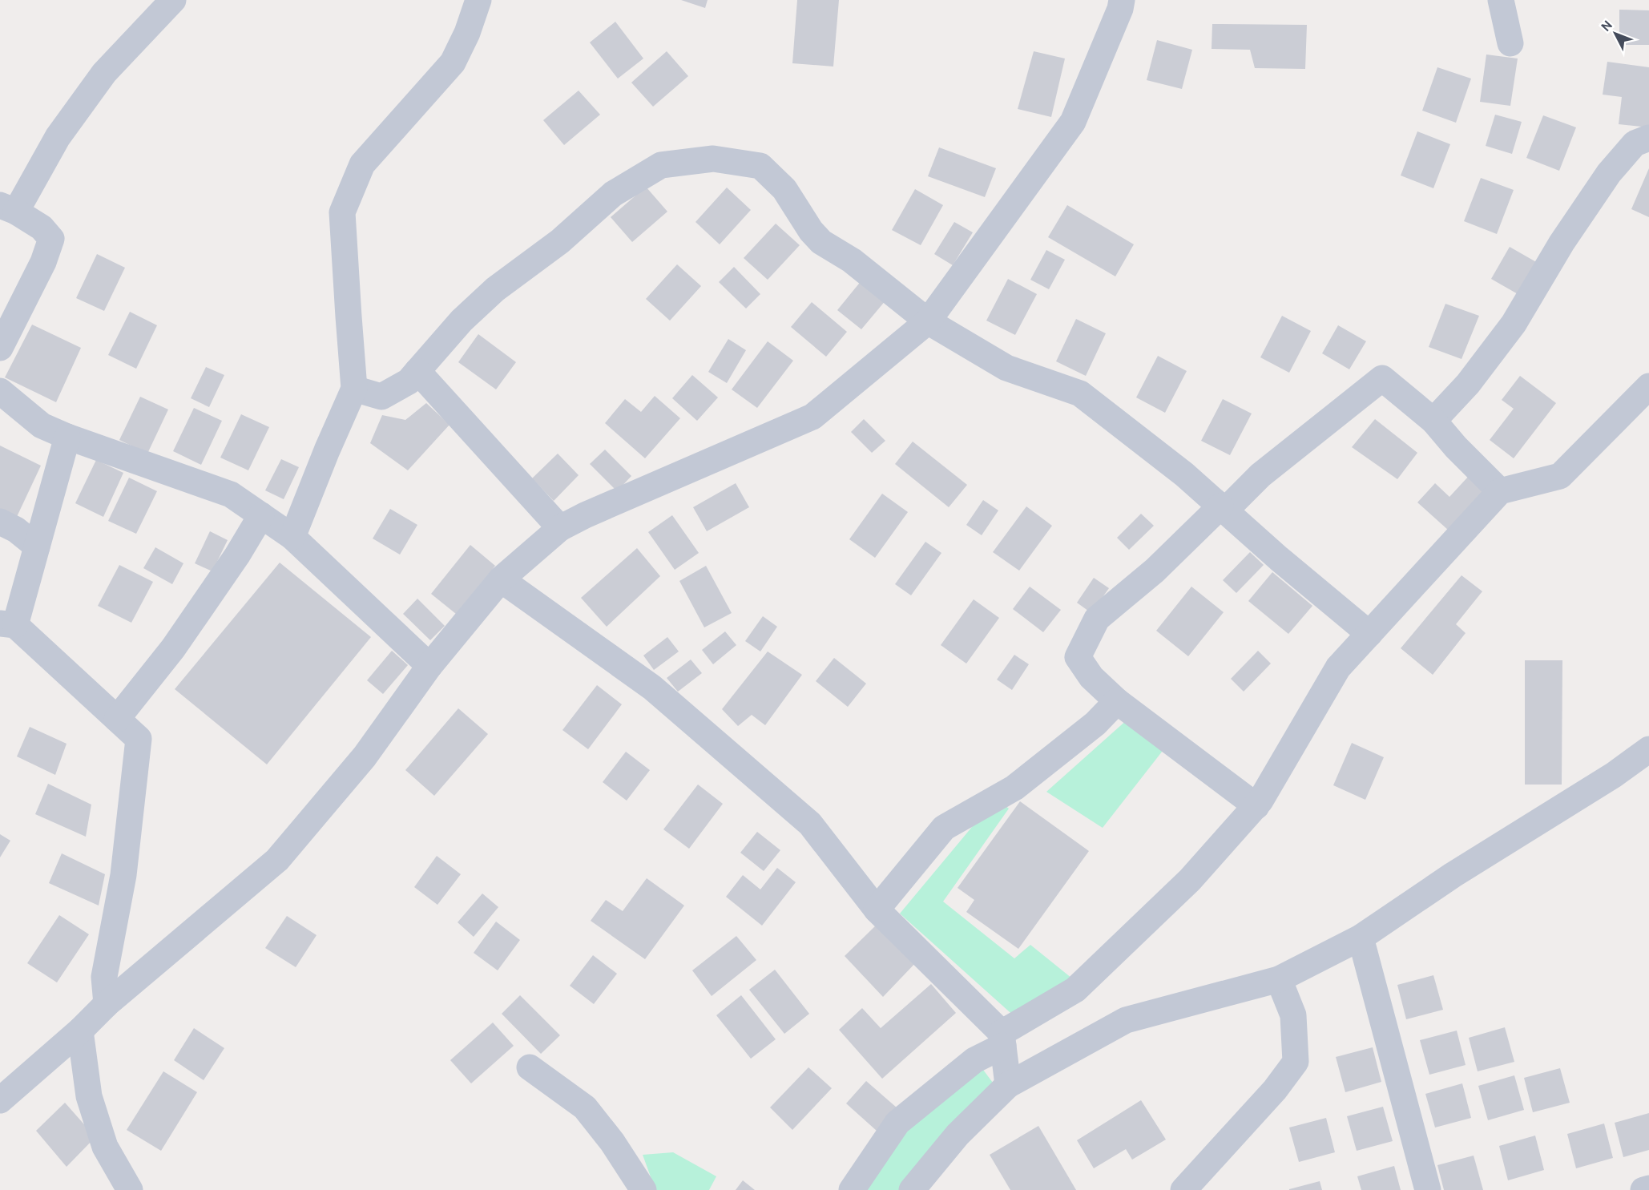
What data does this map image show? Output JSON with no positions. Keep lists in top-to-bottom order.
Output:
{
  "north": "top left"
}
